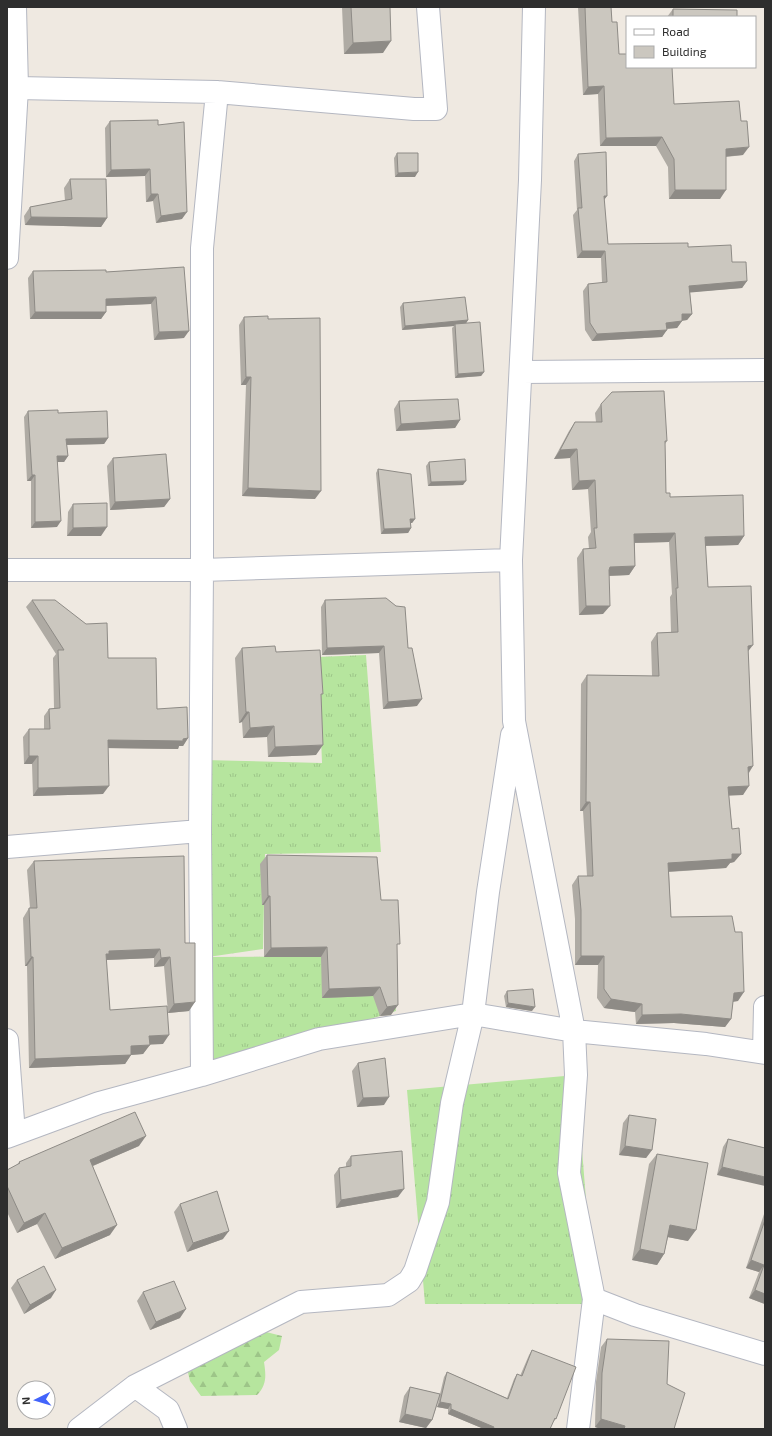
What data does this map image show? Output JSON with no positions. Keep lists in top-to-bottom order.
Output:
{
  "legend": ["Road", "Building"],
  "north": "left"
}
